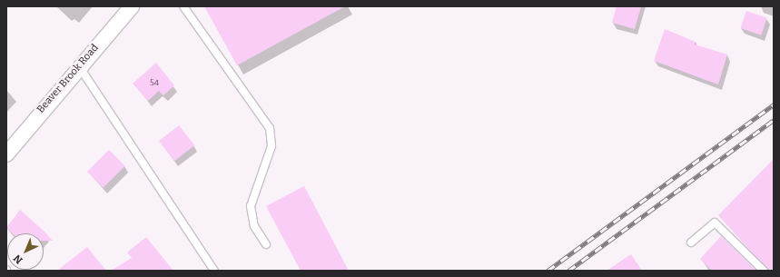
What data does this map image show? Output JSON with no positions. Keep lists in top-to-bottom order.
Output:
{
  "streets": {
    "street": ["Beaver Brook Road"]
  },
  "house_numbers": ["54"],
  "north": "bottom left"
}
